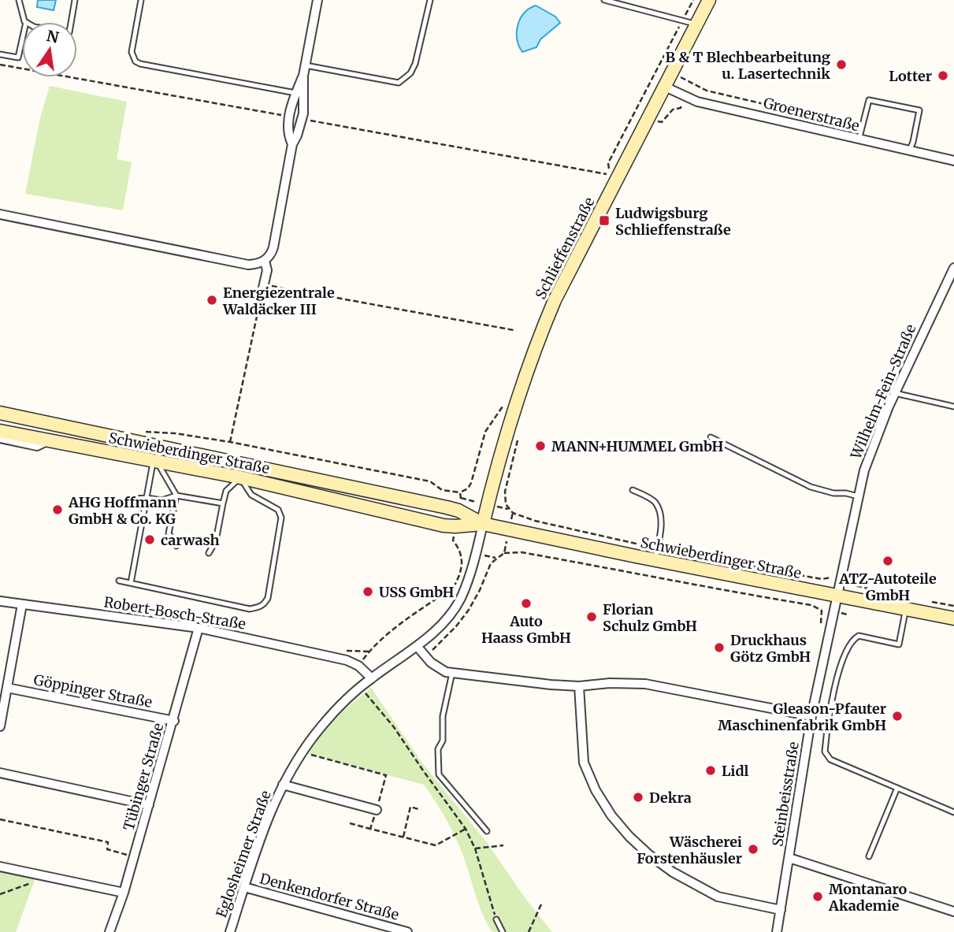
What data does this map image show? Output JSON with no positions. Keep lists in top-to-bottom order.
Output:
{
  "streets": {
    "main road": ["Schlieffenstraße", "Schwieberdinger Straße"],
    "street": [
      "Groenerstraße",
      "Wilhelm-Fein-Straße",
      "Robert-Bosch-Straße",
      "Göppinger Straße",
      "Tübinger Straße",
      "Steinbeisstraße",
      "Eglosheimer Straße",
      "Denkendorfer Straße"
    ]
  },
  "crossings": [
    ["Groenerstraße", "Schlieffenstraße"],
    ["Schlieffenstraße", "Schwieberdinger Straße"],
    ["Schlieffenstraße", "Eglosheimer Straße"],
    ["Wilhelm-Fein-Straße", "Schwieberdinger Straße"],
    ["Wilhelm-Fein-Straße", "Steinbeisstraße"],
    ["Schwieberdinger Straße", "Steinbeisstraße"],
    ["Schwieberdinger Straße", "Eglosheimer Straße"],
    ["Robert-Bosch-Straße", "Tübinger Straße"],
    ["Robert-Bosch-Straße", "Eglosheimer Straße"],
    ["Göppinger Straße", "Tübinger Straße"],
    ["Eglosheimer Straße", "Denkendorfer Straße"]
  ],
  "places": {
    "other": [
      "B & T Blechbearbeitung u. Lasertechnik",
      "Lotter",
      "Energiezentrale Waldäcker III",
      "MANN+HUMMEL GmbH",
      "AHG Hoffmann GmbH & Co. KG",
      "carwash",
      "ATZ-Autoteile GmbH",
      "USS GmbH",
      "Auto Haass GmbH",
      "Florian Schulz GmbH",
      "Druckhaus Götz GmbH",
      "Gleason-Pfauter Maschinenfabrik GmbH",
      "Lidl",
      "Dekra",
      "Wäscherei Forstenhäusler",
      "Montanaro Akademie"
    ],
    "transit": ["Ludwigsburg Schlieffenstraße"]
  },
  "north": "top"
}
